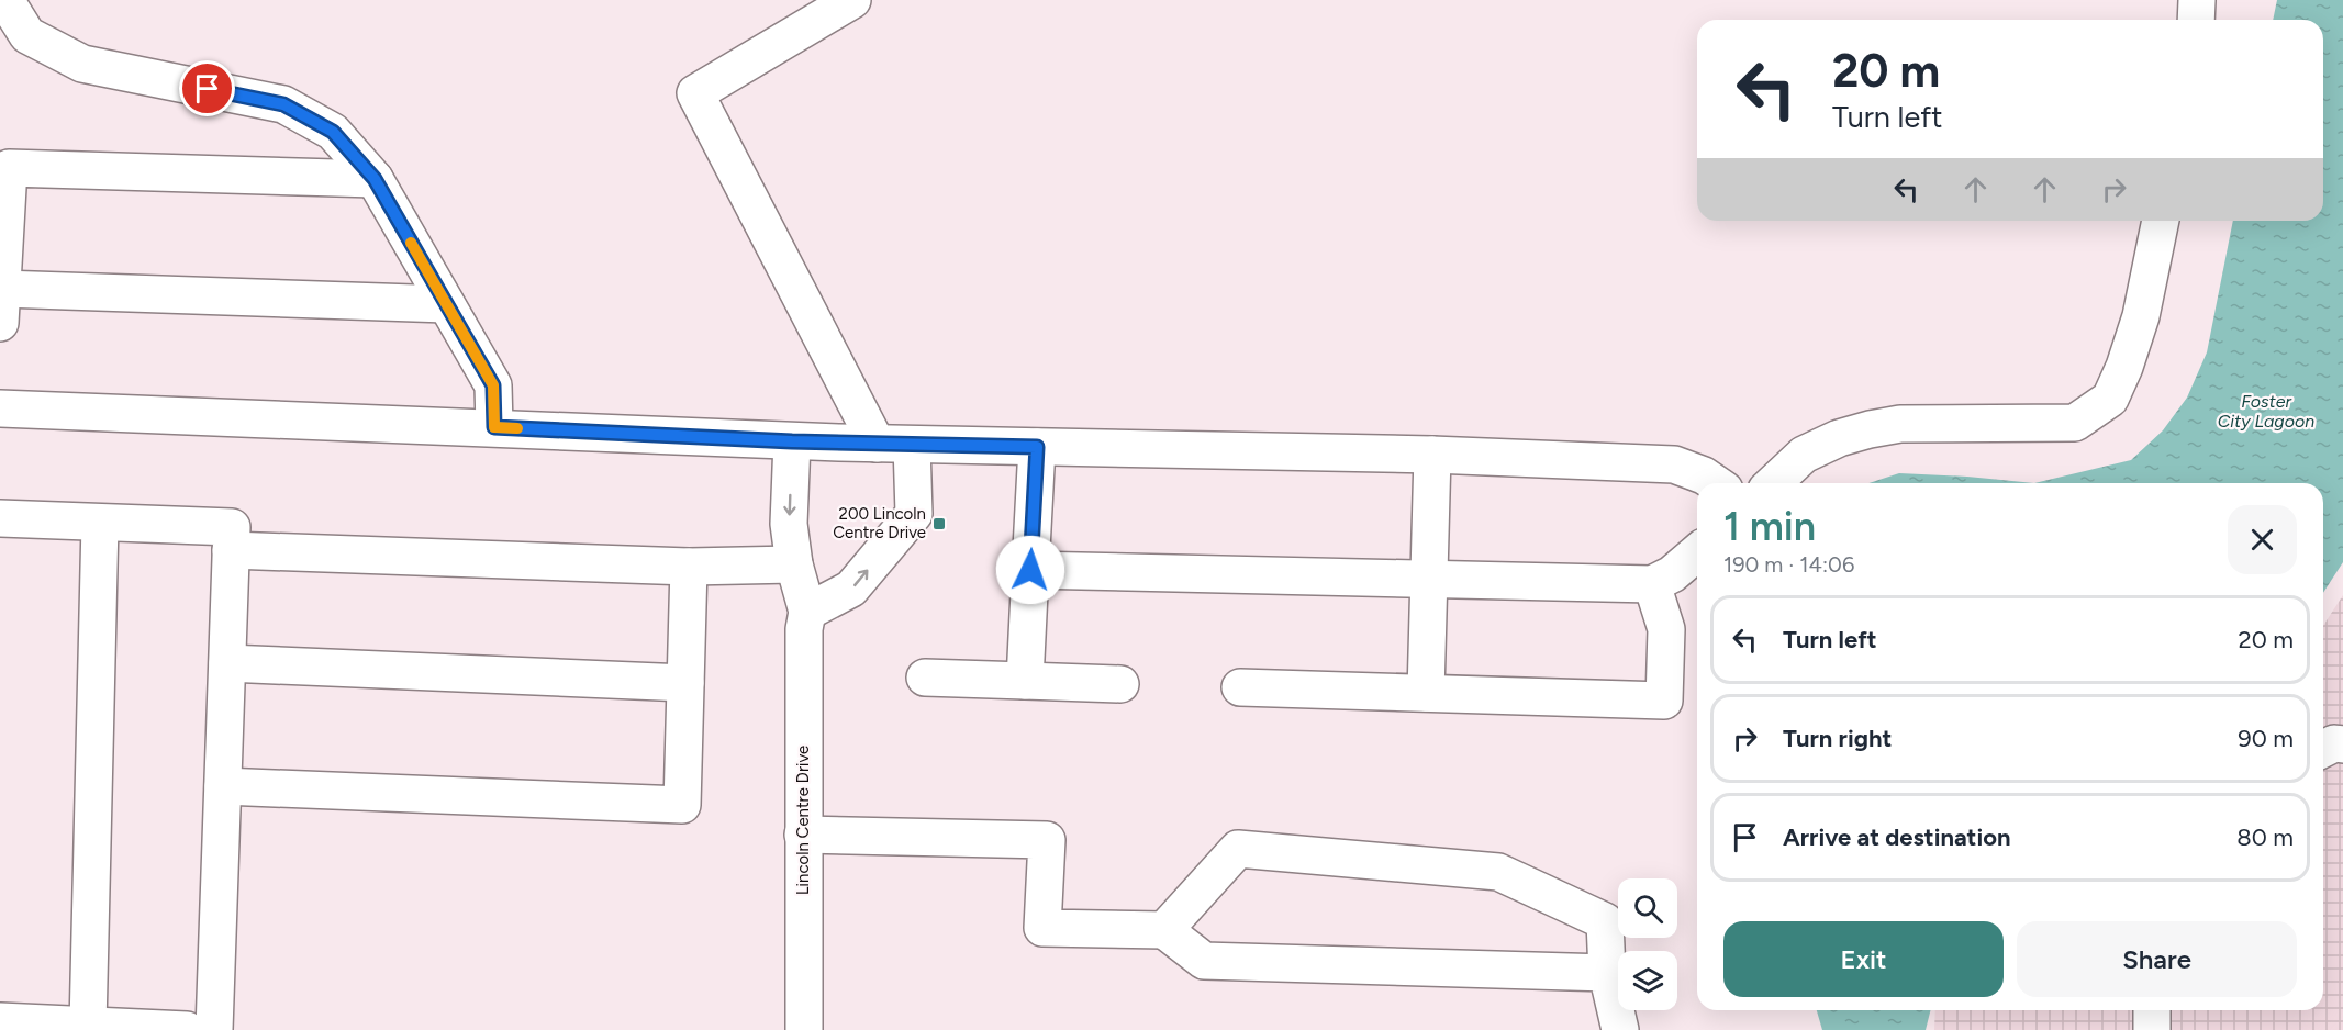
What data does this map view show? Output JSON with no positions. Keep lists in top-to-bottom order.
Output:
{
  "streets": {
    "street": ["Lincoln Centre Drive"]
  },
  "water": ["Foster City Lagoon"],
  "places": {
    "transit": ["200 Lincoln Centre Drive"]
  },
  "page": {
    "turn": ["20 m", "Turn left"],
    "heading": ["1 min", "190 m · 14:06"],
    "list": [
      {
        "name": "Turn left",
        "value": "20 m"
      },
      {
        "name": "Turn right",
        "value": "90 m"
      },
      {
        "name": "Arrive at destination",
        "value": "80 m"
      }
    ],
    "buttons": ["Exit", "Share"]
  }
}
